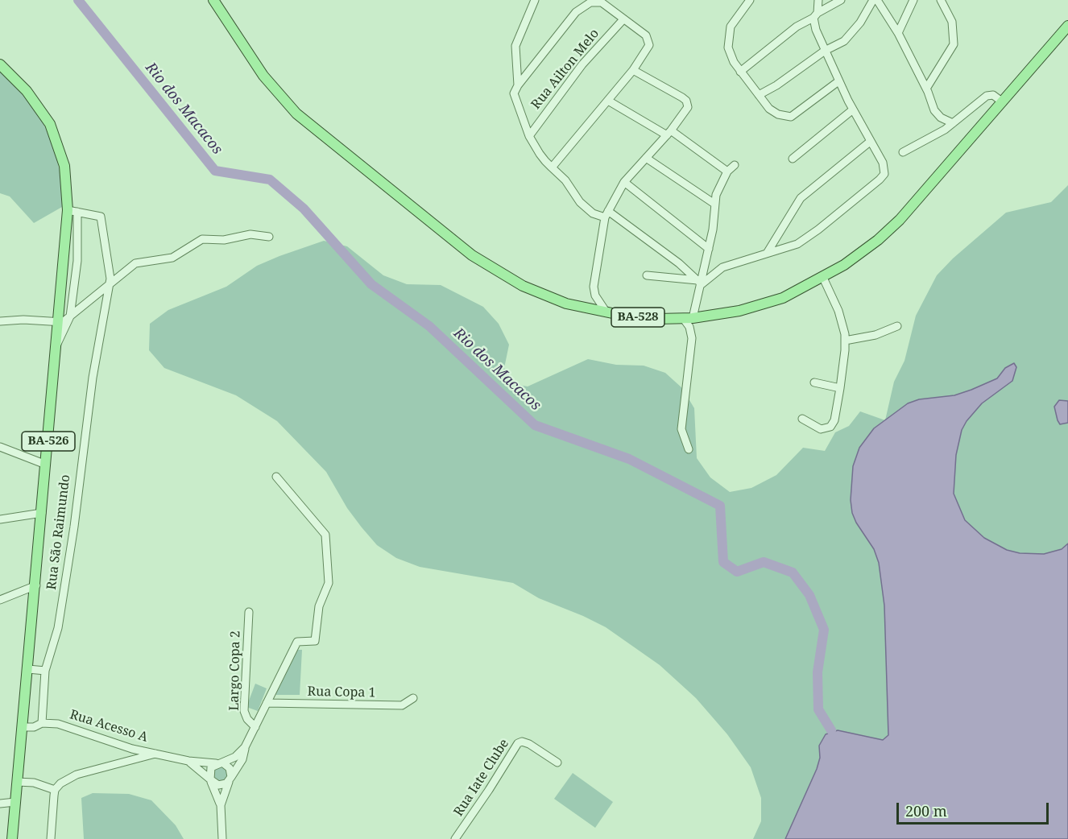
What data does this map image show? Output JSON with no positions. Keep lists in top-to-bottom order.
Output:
{
  "streets": {
    "main road": ["BA-528", "BA-526"],
    "street": [
      "Rua Ailton Melo",
      "Rua São Raimundo",
      "Largo Copa 2",
      "Rua Copa 1",
      "Rua Acesso A",
      "Rua Iate Clube"
    ]
  },
  "crossings": [
    ["BA-526", "Rua São Raimundo"],
    ["BA-526", "Rua Acesso A"],
    ["Rua São Raimundo", "Rua Acesso A"]
  ],
  "water": ["Rio dos Macacos"],
  "scale_bar": "200 m"
}
